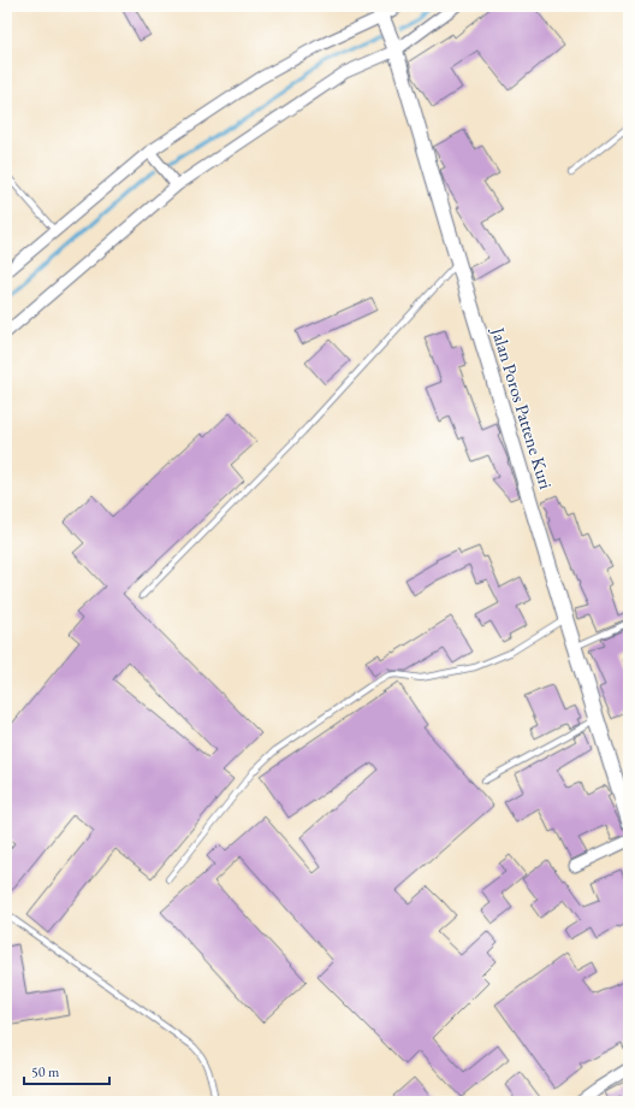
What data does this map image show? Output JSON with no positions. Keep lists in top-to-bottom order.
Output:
{
  "streets": {
    "street": ["Jalan Poros Pattene Kuri"]
  },
  "scale_bar": "50 m"
}
